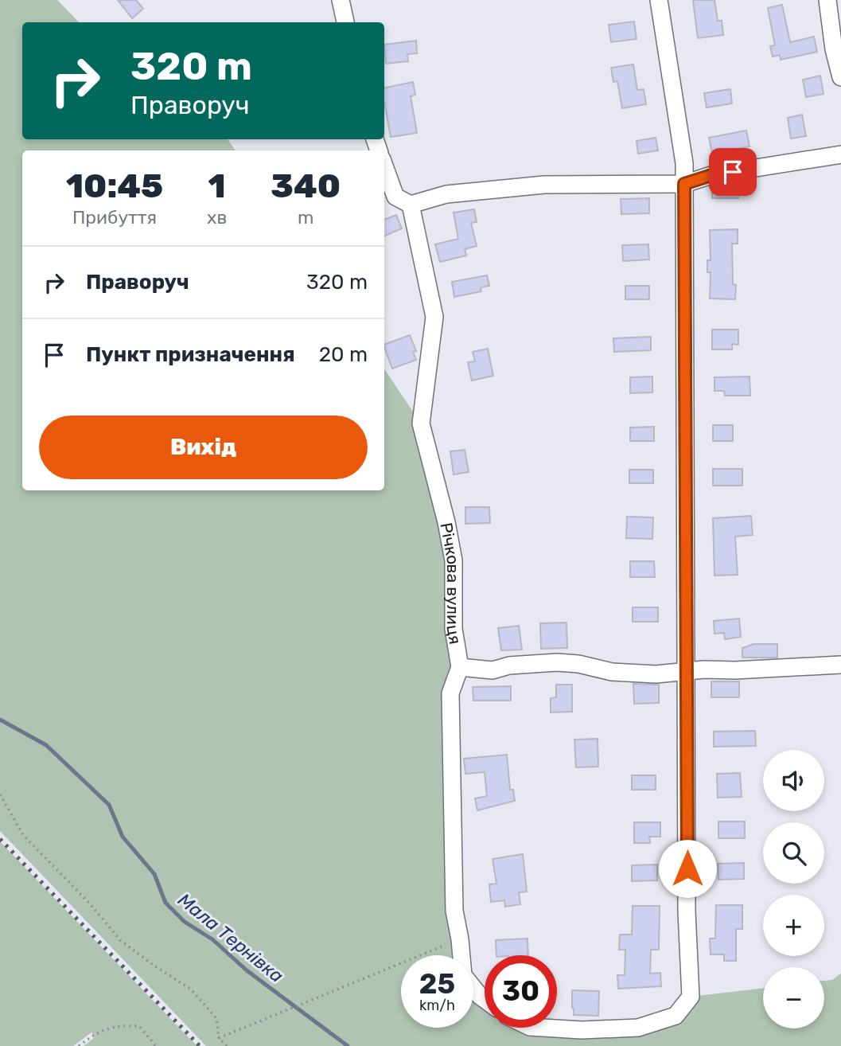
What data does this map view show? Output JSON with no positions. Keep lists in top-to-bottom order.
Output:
{
  "streets": {
    "street": ["Річкова вулиця"]
  },
  "water": ["Мала Тернівка"],
  "page": {
    "turn": ["320 m", "Праворуч"],
    "eta": [
      "10:45",
      "Прибуття",
      "1",
      "хв",
      "340",
      "m"
    ],
    "list": [
      {
        "name": "Праворуч",
        "value": "320 m"
      },
      {
        "name": "Пункт призначення",
        "value": "20 m"
      }
    ],
    "buttons": "Вихід",
    "map_buttons": ["+", "−"],
    "speed": "25 km/h",
    "limit": "30"
  }
}
